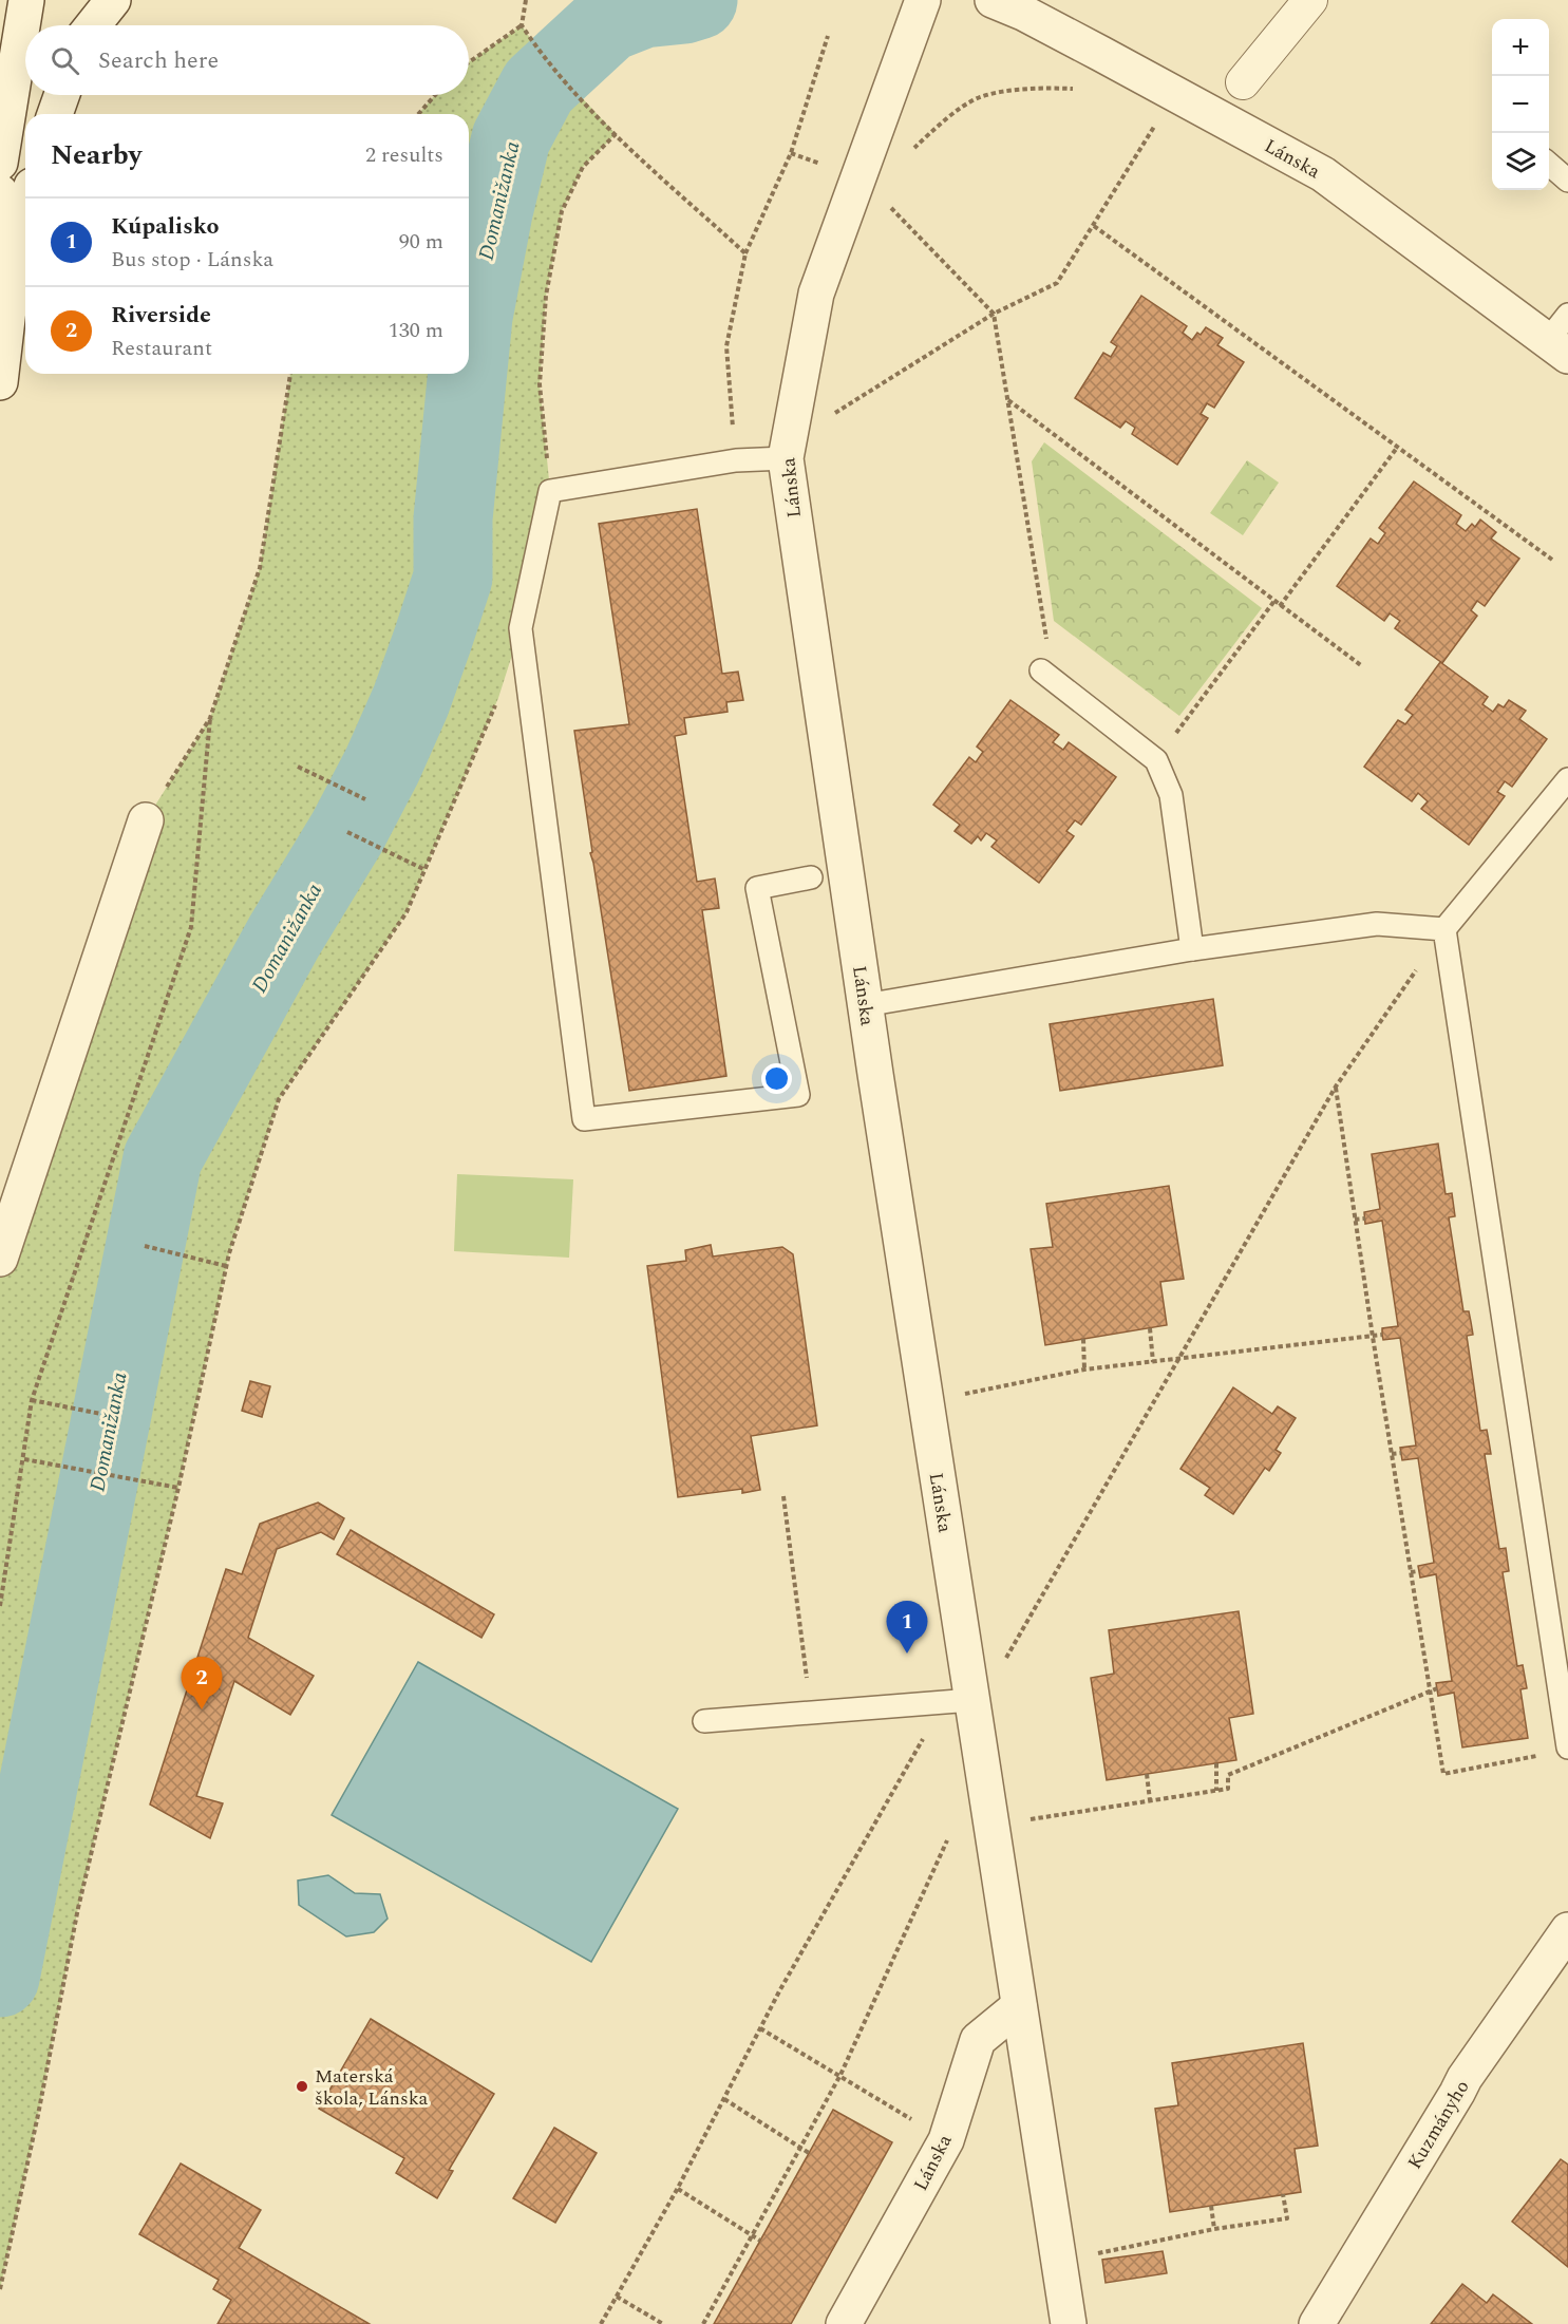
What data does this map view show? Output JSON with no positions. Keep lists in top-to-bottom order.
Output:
{
  "streets": {
    "street": ["Lánska", "Kuzmányho"]
  },
  "water": ["Domanižanka"],
  "places": ["Materská škola, Lánska"],
  "page": {
    "map_buttons": ["+", "−"],
    "search": "Search here",
    "heading": ["Nearby", "2 results"],
    "list": [
      {
        "mark": "1",
        "name": "Kúpalisko",
        "note": "Bus stop · Lánska",
        "value": "90 m"
      },
      {
        "mark": "2",
        "name": "Riverside",
        "note": "Restaurant",
        "value": "130 m"
      }
    ],
    "pins": ["1", "2"]
  }
}
